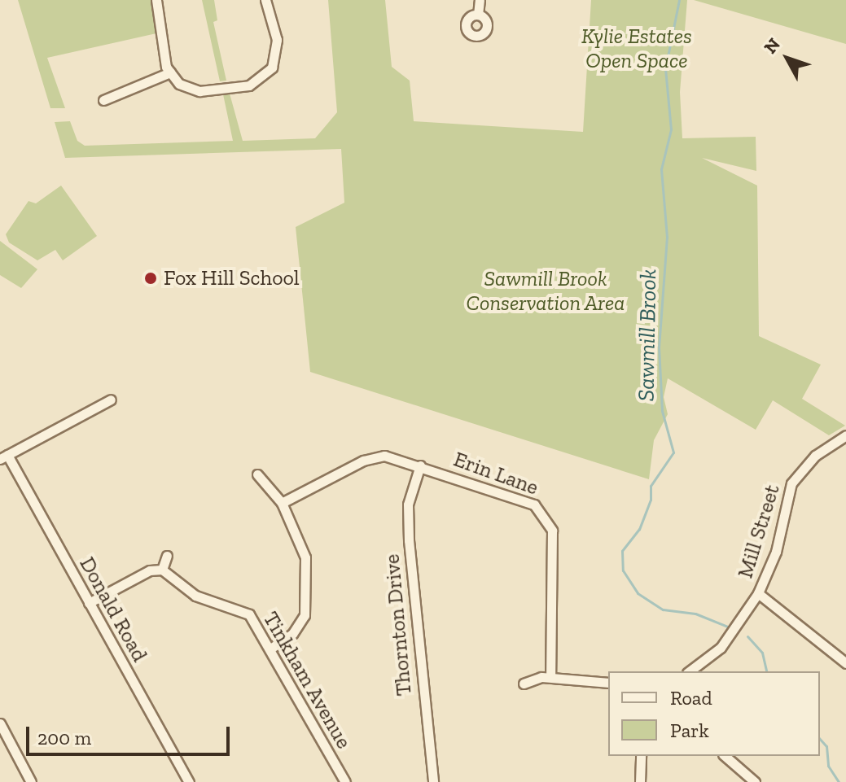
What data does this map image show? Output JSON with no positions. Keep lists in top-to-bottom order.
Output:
{
  "streets": {
    "street": [
      "Erin Lane",
      "Mill Street",
      "Donald Road",
      "Thornton Drive",
      "Tinkham Avenue"
    ]
  },
  "crossings": [
    ["Erin Lane", "Thornton Drive"]
  ],
  "water": ["Sawmill Brook"],
  "parks": ["Kylie Estates Open Space", "Sawmill Brook Conservation Area"],
  "places": ["Fox Hill School"],
  "legend": ["Road", "Park"],
  "scale_bar": "200 m",
  "north": "top left"
}
